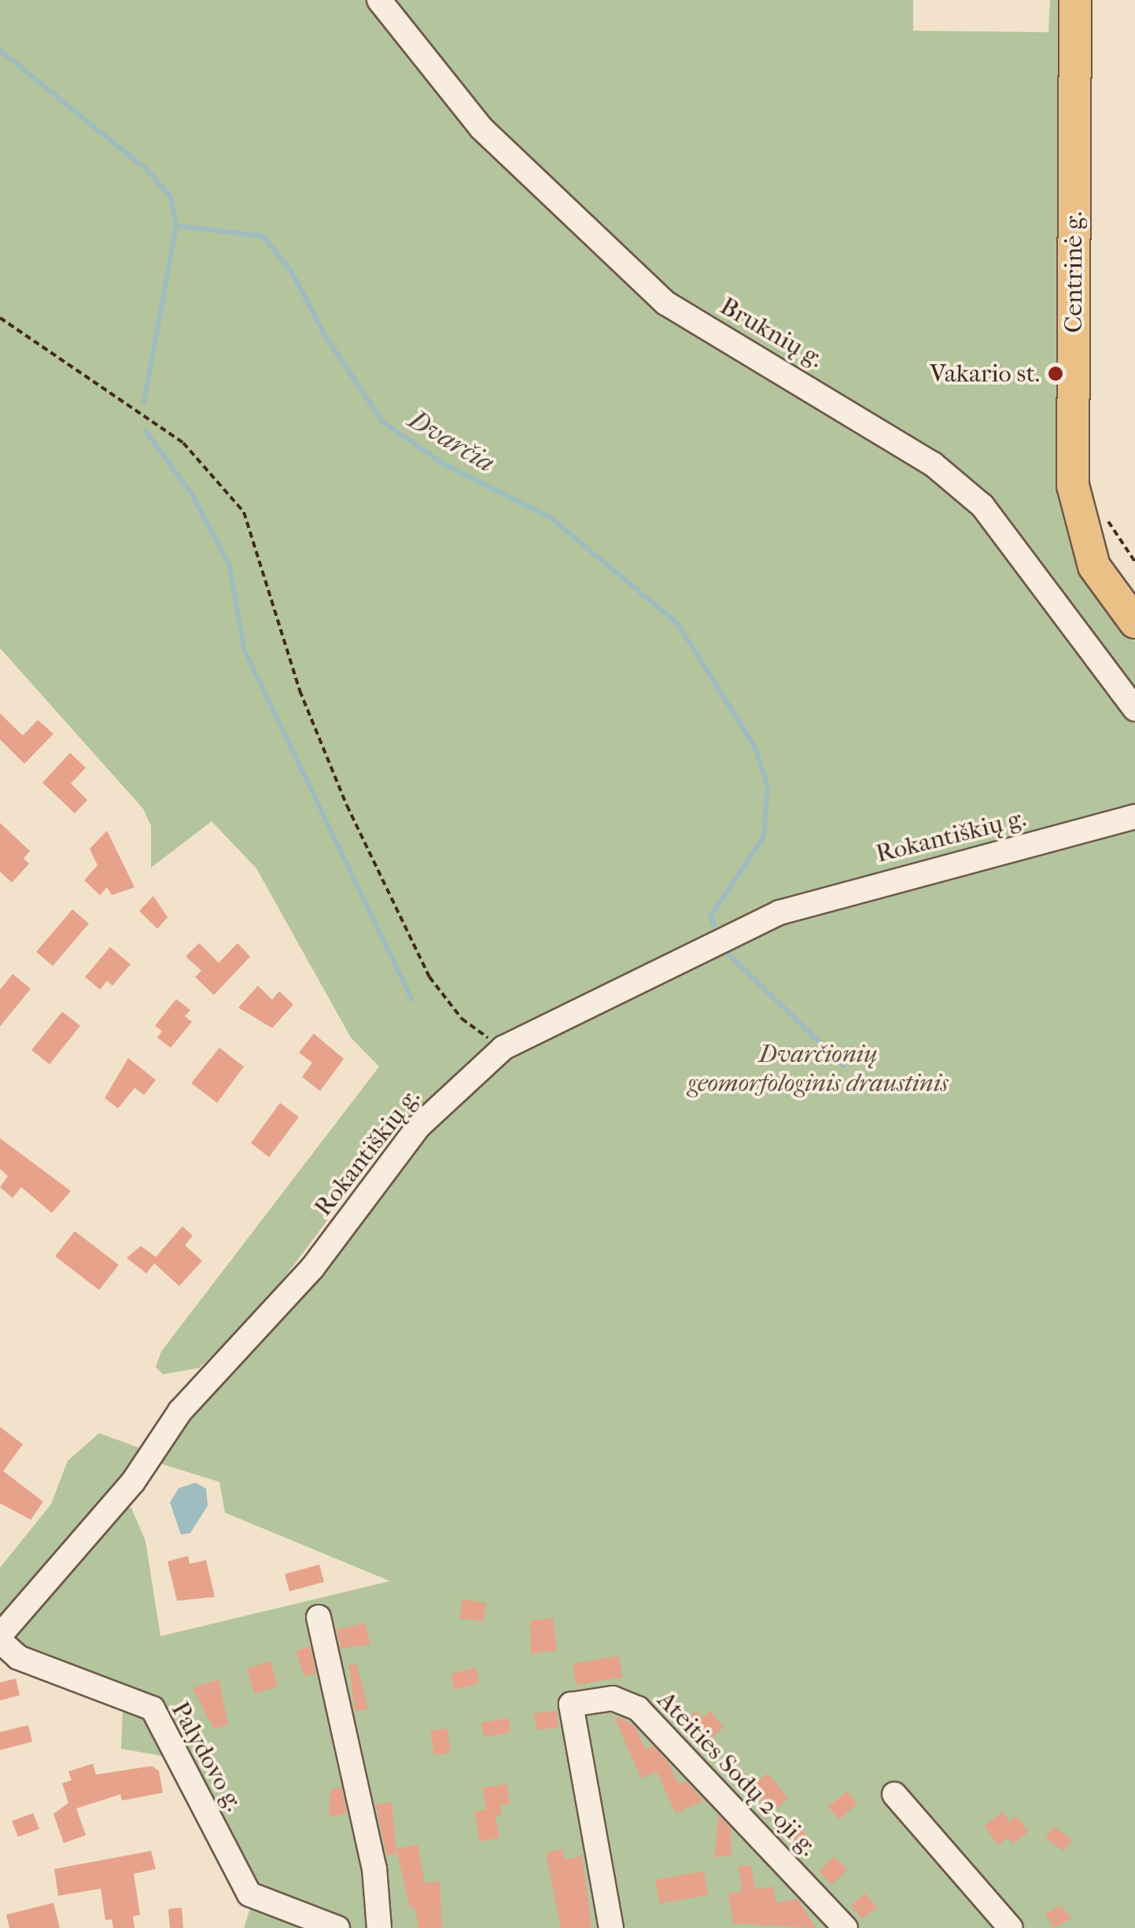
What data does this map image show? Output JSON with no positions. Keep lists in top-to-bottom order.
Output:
{
  "streets": {
    "main road": ["Centrinė g."],
    "street": [
      "Bruknių g.",
      "Rokantiškių g.",
      "Palydovo g.",
      "Ateities Sodų 2-oji g."
    ]
  },
  "crossings": [
    ["Rokantiškių g.", "Palydovo g."]
  ],
  "water": ["Dvarčia"],
  "parks": ["Dvarčionių geomorfologinis draustinis"],
  "places": ["Vakario st."]
}
